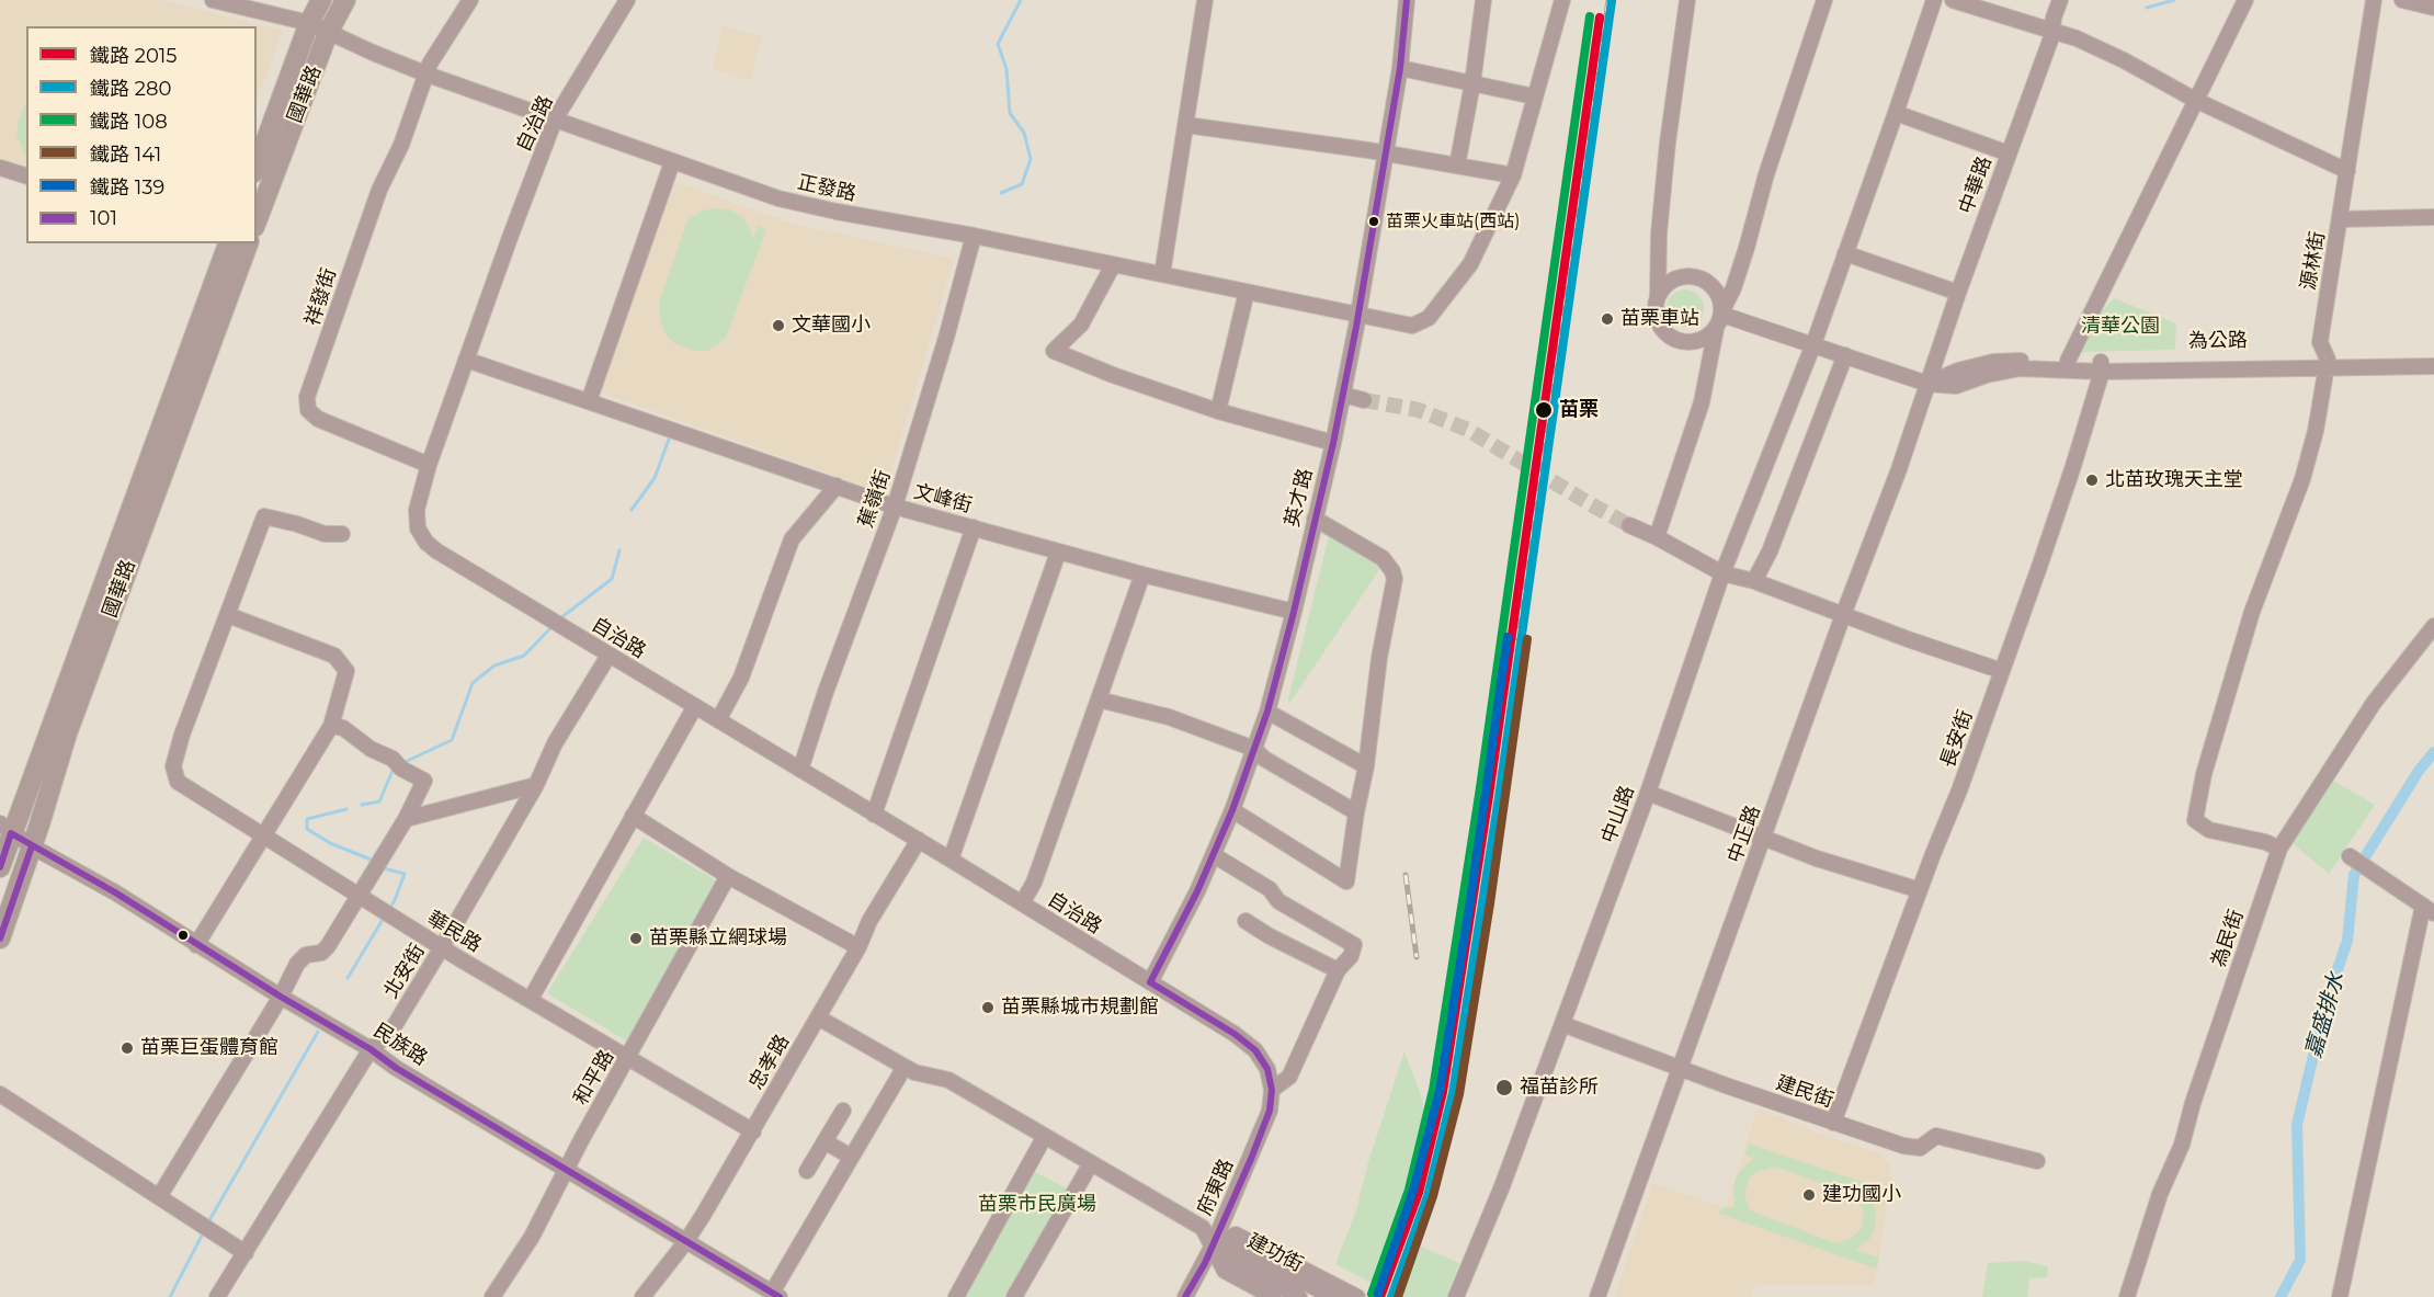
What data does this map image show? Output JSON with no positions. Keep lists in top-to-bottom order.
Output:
{
  "streets": {
    "main road": ["國華路"],
    "street": [
      "自治路",
      "中華路",
      "正發路",
      "源林街",
      "祥發街",
      "為公路",
      "英才路",
      "蕉嶺街",
      "文峰街",
      "長安街",
      "中山路",
      "中正路",
      "華民路",
      "為民街",
      "北安街",
      "民族路",
      "忠孝路",
      "和平路",
      "建民街",
      "府東路",
      "建功街"
    ]
  },
  "crossings": [
    ["國華路", "正發路"],
    ["國華路", "民族路"],
    ["自治路", "正發路"],
    ["自治路", "祥發街"],
    ["自治路", "英才路"],
    ["自治路", "蕉嶺街"],
    ["自治路", "文峰街"],
    ["自治路", "北安街"],
    ["自治路", "忠孝路"],
    ["自治路", "府東路"],
    ["中華路", "為公路"],
    ["中華路", "中正路"],
    ["正發路", "祥發街"],
    ["正發路", "英才路"],
    ["正發路", "蕉嶺街"],
    ["源林街", "為公路"],
    ["源林街", "為民街"],
    ["為公路", "長安街"],
    ["為公路", "中正路"],
    ["英才路", "文峰街"],
    ["蕉嶺街", "文峰街"],
    ["長安街", "建民街"],
    ["中山路", "建民街"],
    ["中正路", "建民街"],
    ["華民路", "北安街"],
    ["華民路", "忠孝路"],
    ["華民路", "和平路"],
    ["北安街", "民族路"],
    ["民族路", "忠孝路"],
    ["民族路", "和平路"],
    ["府東路", "建功街"]
  ],
  "water": ["嘉盛排水"],
  "parks": ["清華公園", "苗栗市民廣場"],
  "places": [
    "苗栗火車站(西站)",
    "苗栗車站",
    "文華國小",
    "苗栗",
    "北苗玫瑰天主堂",
    "苗栗縣立網球場",
    "苗栗縣城市規劃館",
    "苗栗巨蛋體育館",
    "福苗診所",
    "建功國小"
  ],
  "lines": [
    "transit line 101",
    "rail line 280",
    "rail line 108",
    "rail line 2015",
    "rail line 139",
    "rail line 141"
  ],
  "legend": [
    "鐵路 2015",
    "鐵路 280",
    "鐵路 108",
    "鐵路 141",
    "鐵路 139",
    "101"
  ]
}
